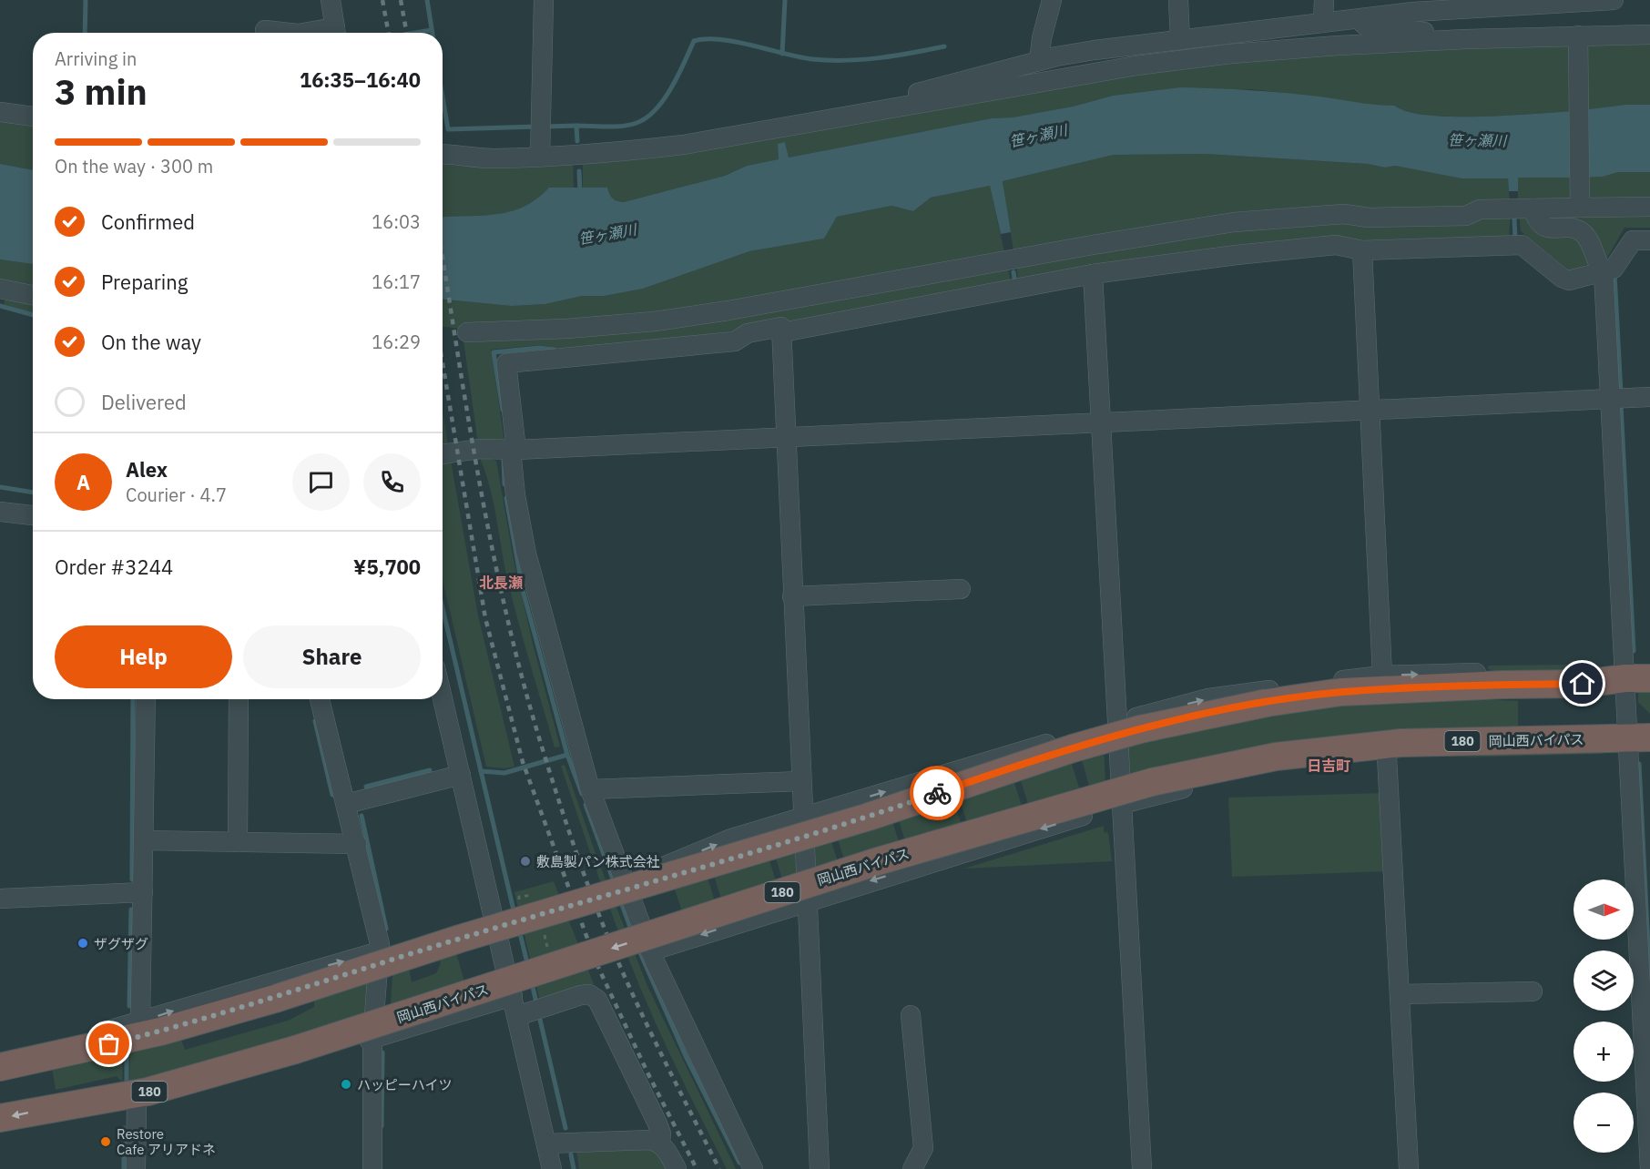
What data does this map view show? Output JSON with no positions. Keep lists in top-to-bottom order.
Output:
{
  "streets": {
    "highway": ["岡山西バイパス", "180"]
  },
  "districts": ["北長瀬", "日吉町"],
  "water": ["笹ヶ瀬川"],
  "places": [
    "敷島製パン株式会社",
    "ザグザグ",
    "ハッピーハイツ",
    "Restore Cafe アリアドネ"
  ],
  "north": "right",
  "page": {
    "heading": ["3 min", "Arriving in", "16:35–16:40"],
    "panel": [
      "Alex",
      "Courier · 4.7",
      "Order #3244",
      "¥5,700"
    ],
    "bar": "On the way · 300 m",
    "list": [
      ["Confirmed", "16:03"],
      ["Preparing", "16:17"],
      ["On the way", "16:29"],
      "Delivered"
    ],
    "round": "A",
    "buttons": ["Help", "Share"],
    "map_buttons": ["+", "−"]
  }
}
